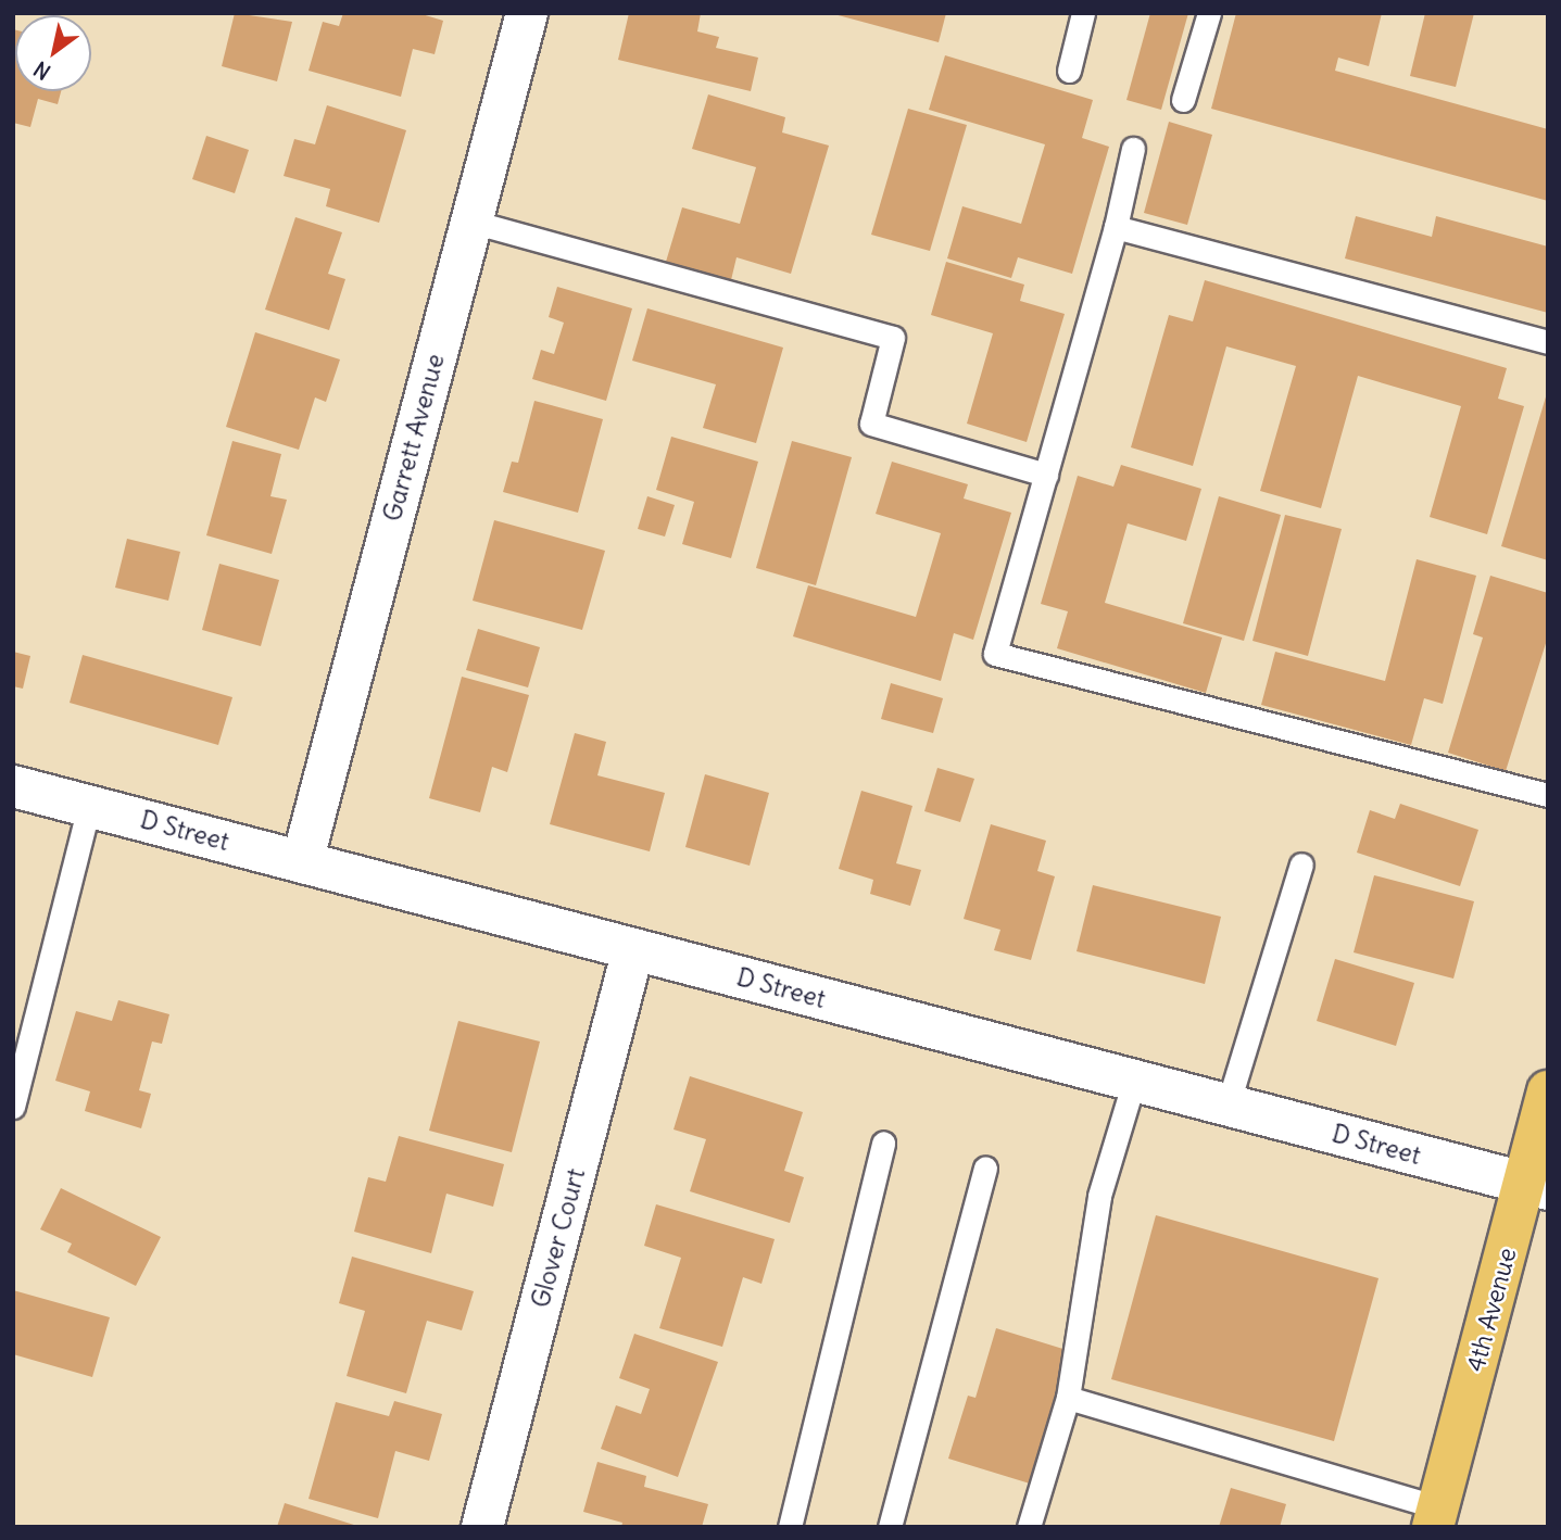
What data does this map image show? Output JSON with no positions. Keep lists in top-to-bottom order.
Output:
{
  "streets": {
    "main road": ["4th Avenue"],
    "street": ["Garrett Avenue", "D Street", "Glover Court"]
  },
  "crossings": [
    ["Garrett Avenue", "D Street"],
    ["D Street", "Glover Court"],
    ["D Street", "4th Avenue"]
  ],
  "north": "bottom left"
}
